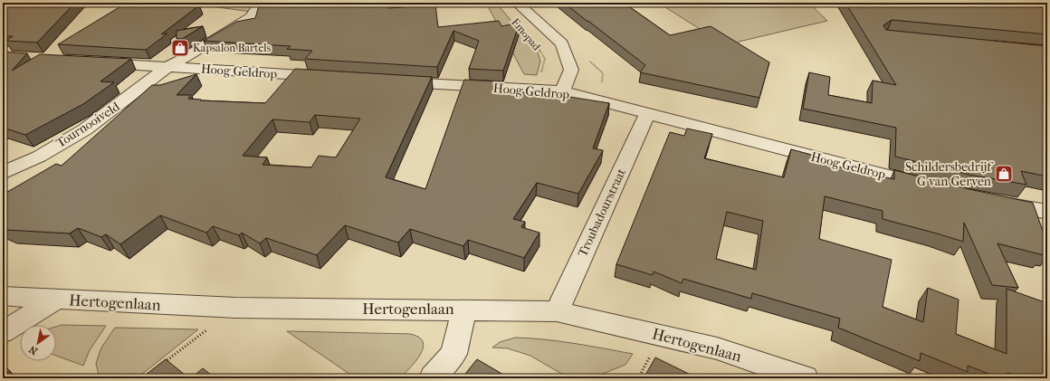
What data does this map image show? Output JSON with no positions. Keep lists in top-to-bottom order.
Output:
{
  "streets": {
    "street": [
      "Emopad",
      "Hoog Geldrop",
      "Tournooiveld",
      "Troubadourstraat",
      "Hertogenlaan"
    ]
  },
  "crossings": [
    ["Emopad", "Hoog Geldrop"],
    ["Hoog Geldrop", "Tournooiveld"],
    ["Hoog Geldrop", "Troubadourstraat"],
    ["Troubadourstraat", "Hertogenlaan"]
  ],
  "places": {
    "shop": ["Kapsalon Bartels", "Schildersbedrijf G van Gerven"]
  },
  "north": "bottom left"
}
